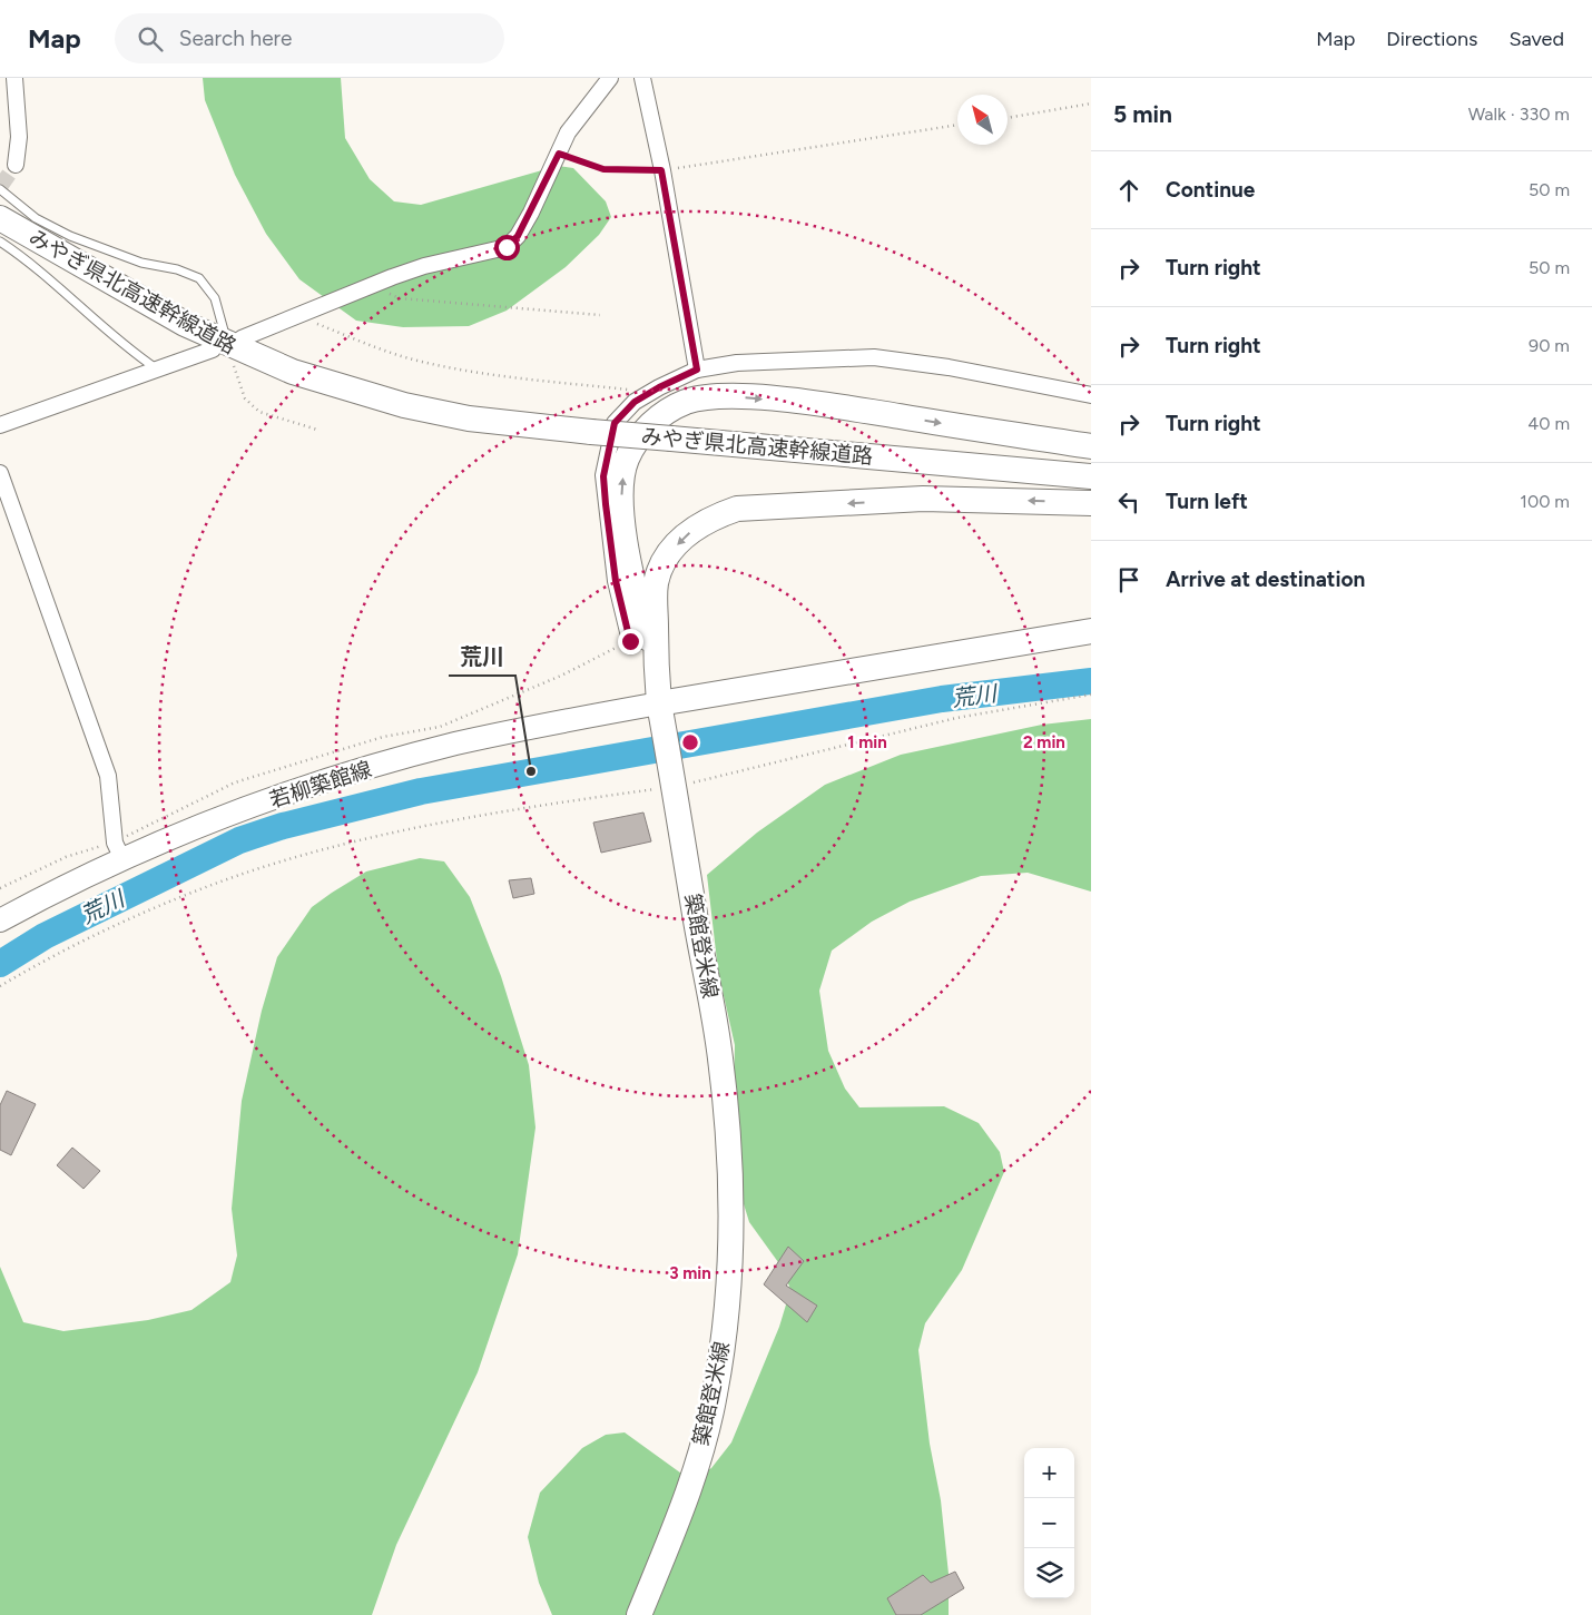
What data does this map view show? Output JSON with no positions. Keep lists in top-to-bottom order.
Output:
{
  "streets": {
    "main road": ["みやぎ県北高速幹線道路", "若柳築館線", "築館登米線"]
  },
  "crossings": [
    ["若柳築館線", "築館登米線"]
  ],
  "water": ["荒川"],
  "places": ["荒川"],
  "north": "top left",
  "page": {
    "header": "Map",
    "search": "Search here",
    "nav": ["Map", "Directions", "Saved"],
    "heading": ["5 min", "Walk · 330 m"],
    "list": [
      ["Continue", "50 m"],
      ["Turn right", "50 m"],
      ["Turn right", "90 m"],
      ["Turn right", "40 m"],
      ["Turn left", "100 m"],
      "Arrive at destination"
    ],
    "map_buttons": ["+", "−"]
  },
  "rings": ["1 min", "2 min", "3 min"]
}
